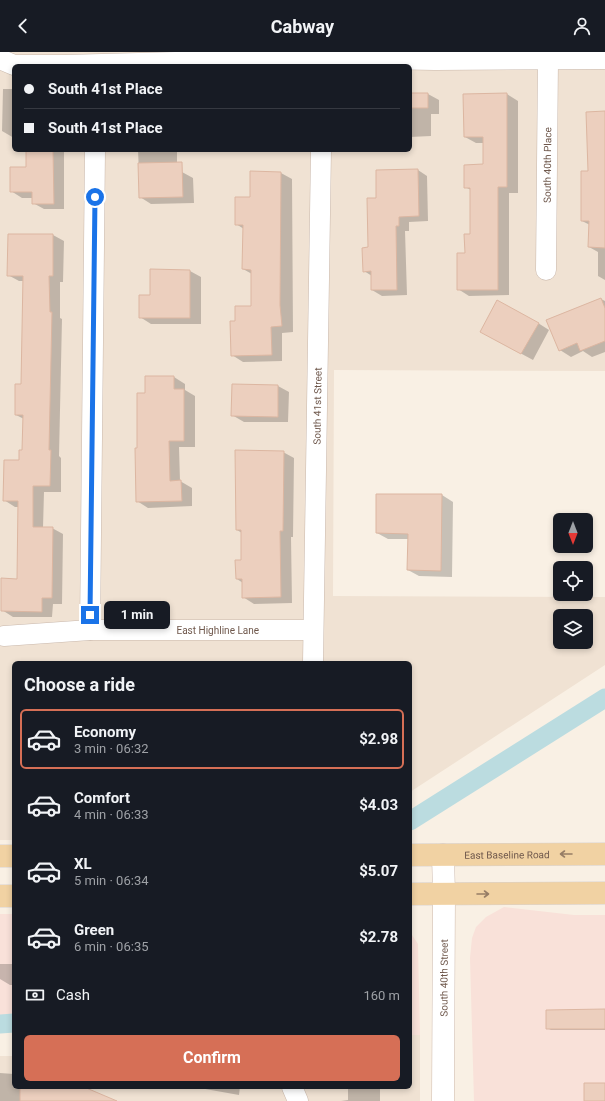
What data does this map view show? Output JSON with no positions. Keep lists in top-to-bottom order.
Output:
{
  "streets": {
    "main road": ["East Baseline Road", "South 40th Street"],
    "street": ["South 40th Place", "South 41st Street", "East Highline Lane"]
  },
  "crossings": [
    ["South 41st Street", "East Highline Lane"],
    ["East Baseline Road", "South 40th Street"]
  ],
  "north": "bottom",
  "page": {
    "header": "Cabway",
    "banner": ["South 41st Place", "South 41st Place"],
    "bubble": "1 min",
    "heading": "Choose a ride",
    "list": [
      {
        "name": "Economy",
        "note": "3 min · 06:32",
        "value": "$2.98"
      },
      {
        "name": "Comfort",
        "note": "4 min · 06:33",
        "value": "$4.03"
      },
      {
        "name": "XL",
        "note": "5 min · 06:34",
        "value": "$5.07"
      },
      {
        "name": "Green",
        "note": "6 min · 06:35",
        "value": "$2.78"
      }
    ],
    "pay": ["Cash", "160 m"],
    "buttons": "Confirm"
  }
}
